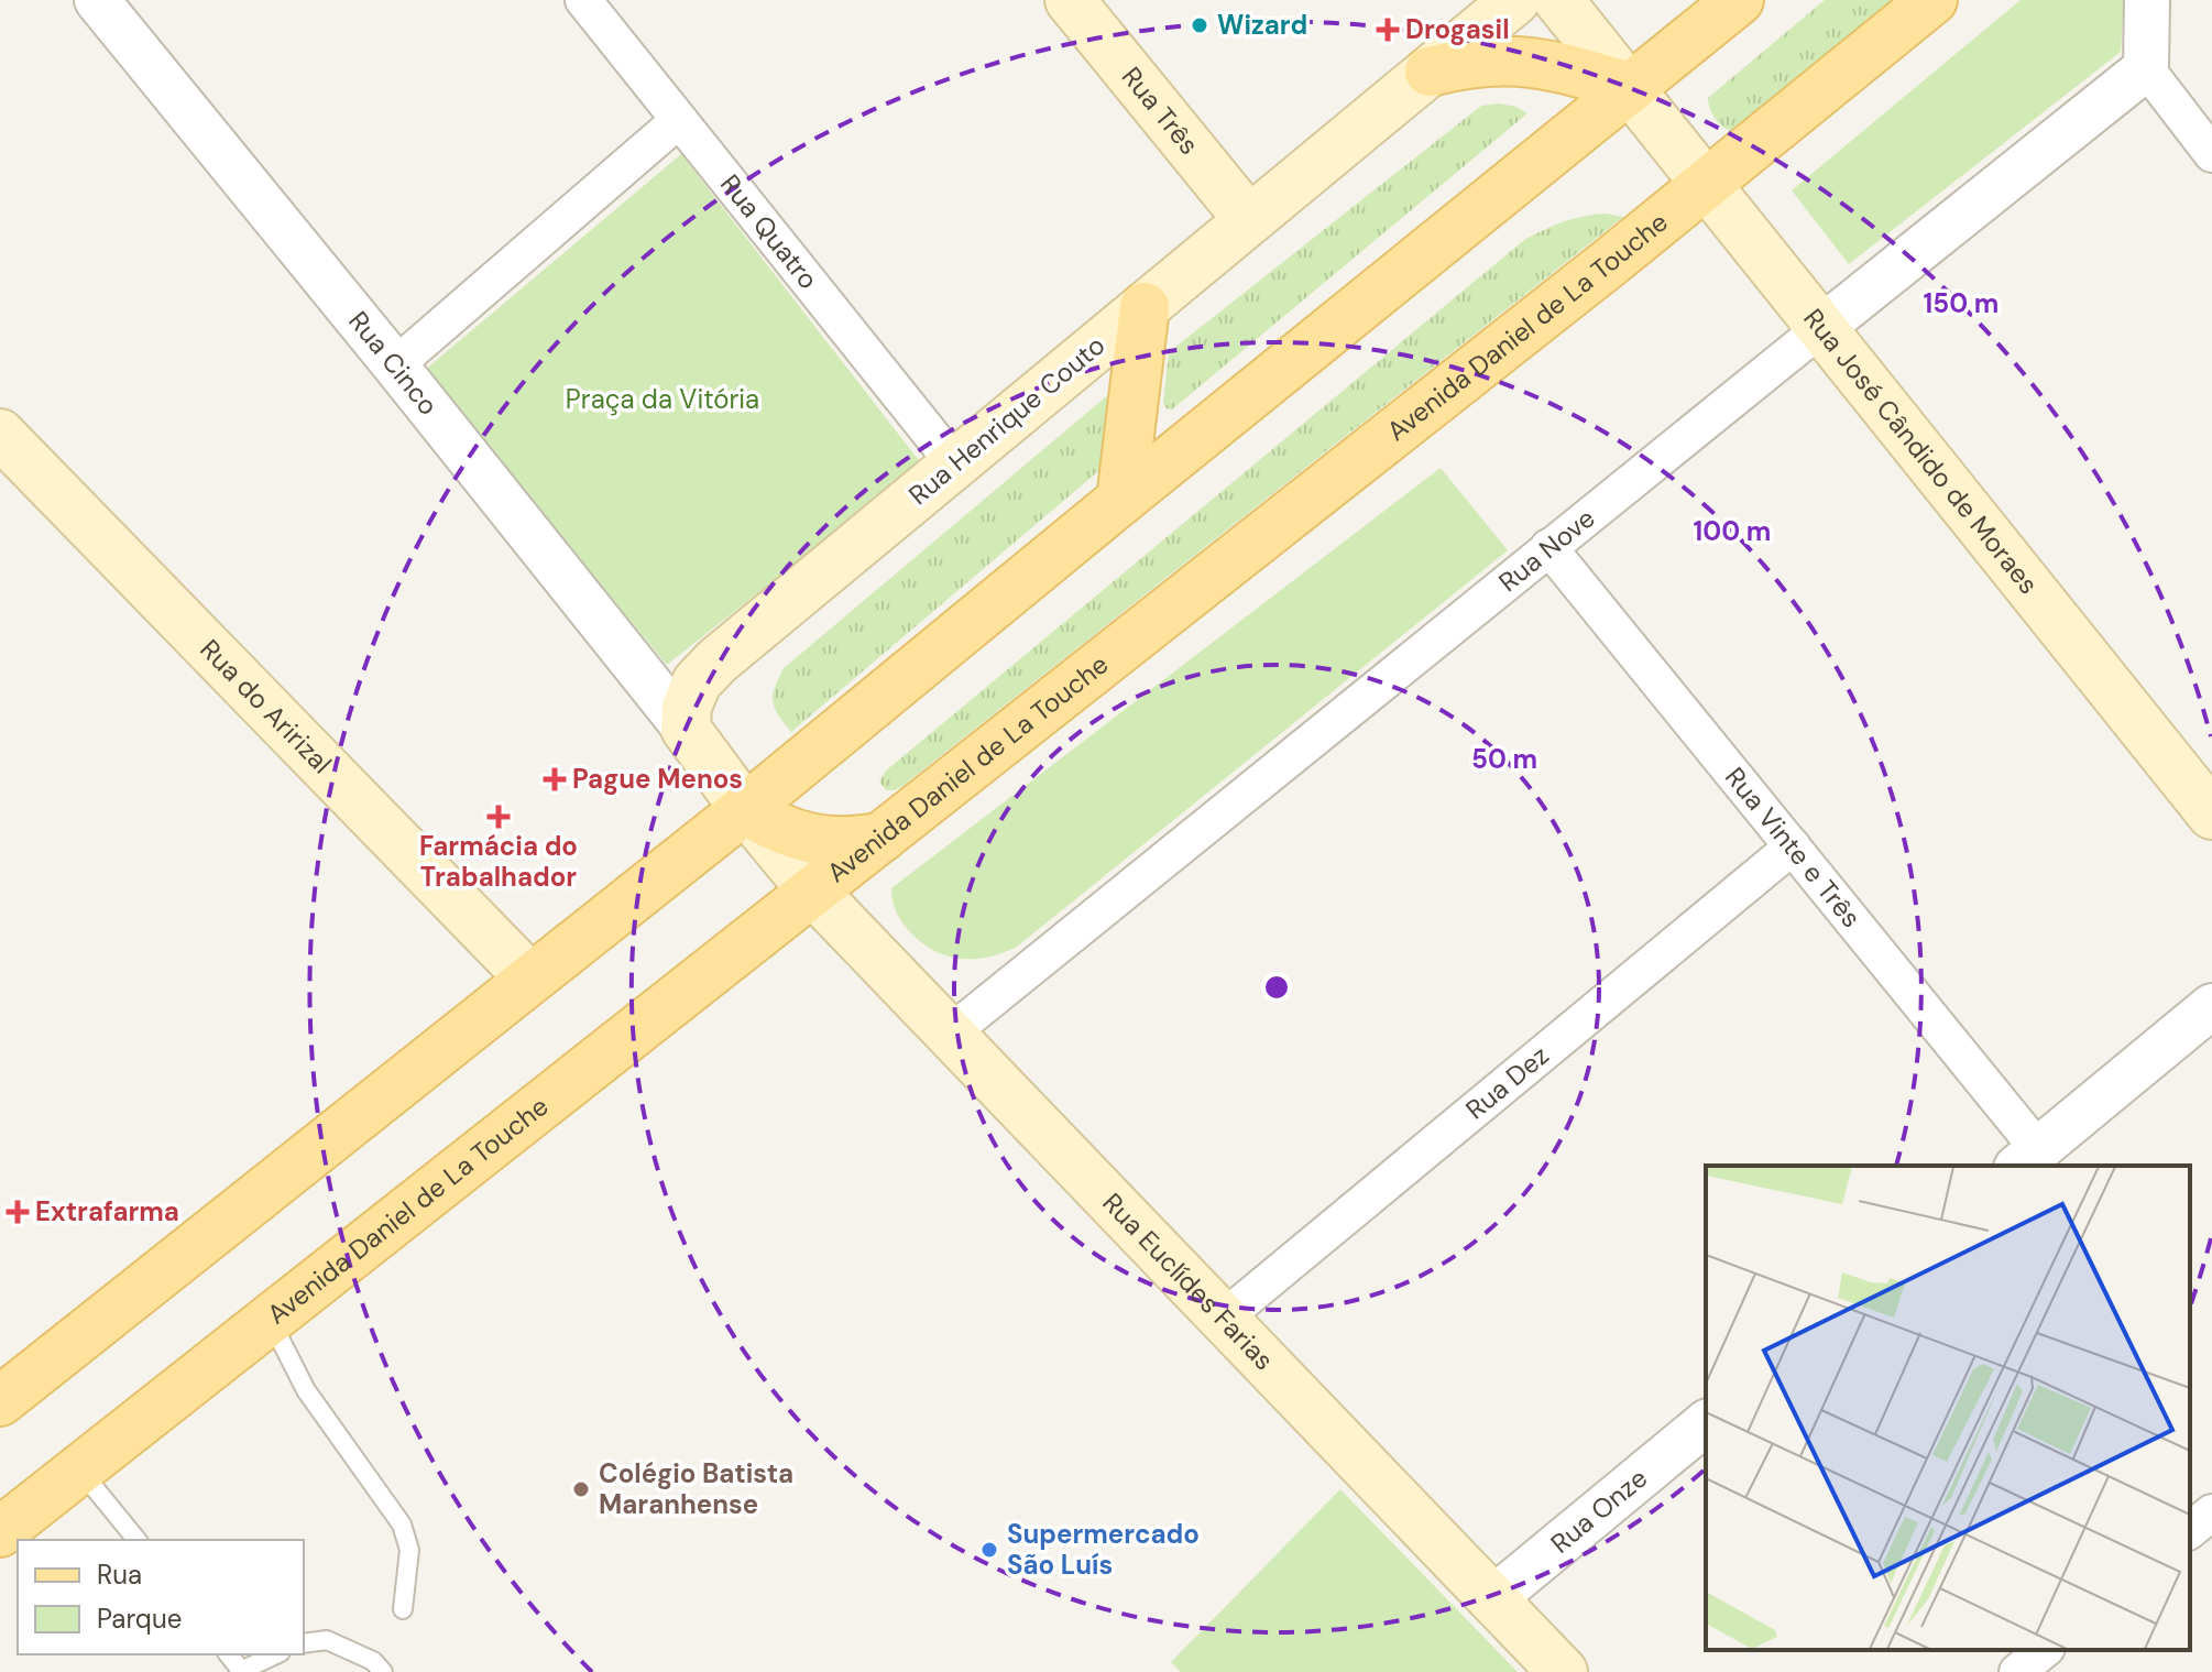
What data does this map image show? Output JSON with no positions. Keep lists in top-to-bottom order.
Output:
{
  "streets": {
    "main road": [
      "Rua Três",
      "Avenida Daniel de La Touche",
      "Rua Henrique Couto",
      "Rua José Cândido de Moraes",
      "Rua do Aririzal",
      "Rua Euclídes Farias"
    ],
    "street": [
      "Rua Quatro",
      "Rua Cinco",
      "Rua Nove",
      "Rua Vinte e Três",
      "Rua Dez",
      "Rua Onze"
    ]
  },
  "crossings": [
    ["Rua Três", "Rua Henrique Couto"],
    ["Rua Quatro", "Rua Henrique Couto"],
    ["Avenida Daniel de La Touche", "Rua José Cândido de Moraes"],
    ["Avenida Daniel de La Touche", "Rua Euclídes Farias"],
    ["Rua Cinco", "Rua Henrique Couto"],
    ["Rua José Cândido de Moraes", "Rua Nove"],
    ["Rua Nove", "Rua Vinte e Três"],
    ["Rua Nove", "Rua Euclídes Farias"],
    ["Rua Vinte e Três", "Rua Dez"],
    ["Rua Dez", "Rua Euclídes Farias"],
    ["Rua Euclídes Farias", "Rua Onze"]
  ],
  "parks": ["Praça da Vitória"],
  "places": {
    "other": ["Wizard", "Colégio Batista Maranhense", "Supermercado São Luís"],
    "health": [
      "Drogasil",
      "Pague Menos",
      "Farmácia do Trabalhador",
      "Extrafarma"
    ]
  },
  "legend": ["Rua", "Parque"],
  "rings": ["150 m", "100 m", "50 m"]
}
